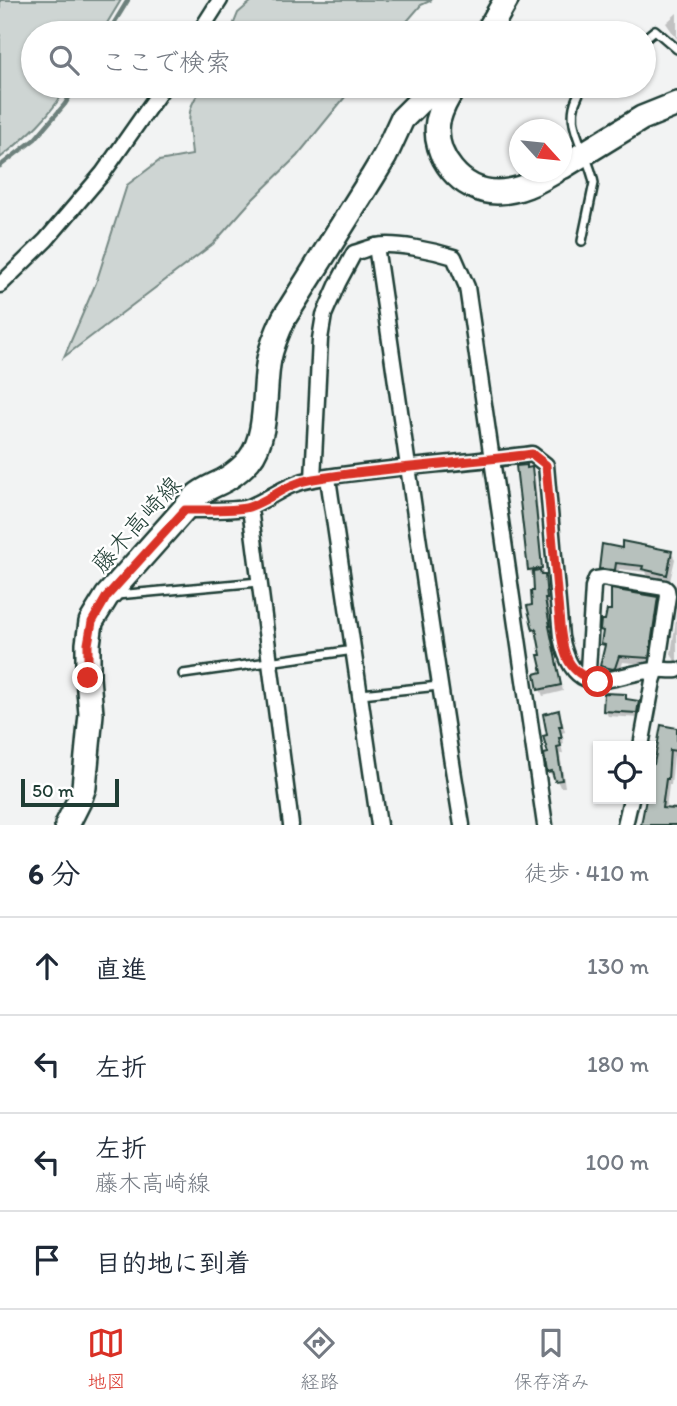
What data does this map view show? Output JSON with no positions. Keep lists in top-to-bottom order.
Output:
{
  "streets": {
    "main road": ["藤木高崎線"]
  },
  "scale_bar": "50 m",
  "north": "bottom right",
  "page": {
    "search": "ここで検索",
    "scale": "50 m",
    "heading": ["6 分", "徒歩 · 410 m"],
    "list": [
      ["直進", "130 m"],
      ["左折", "180 m"],
      ["左折", "藤木高崎線", "100 m"],
      "目的地に到着"
    ],
    "nav": ["地図", "経路", "保存済み"]
  }
}
